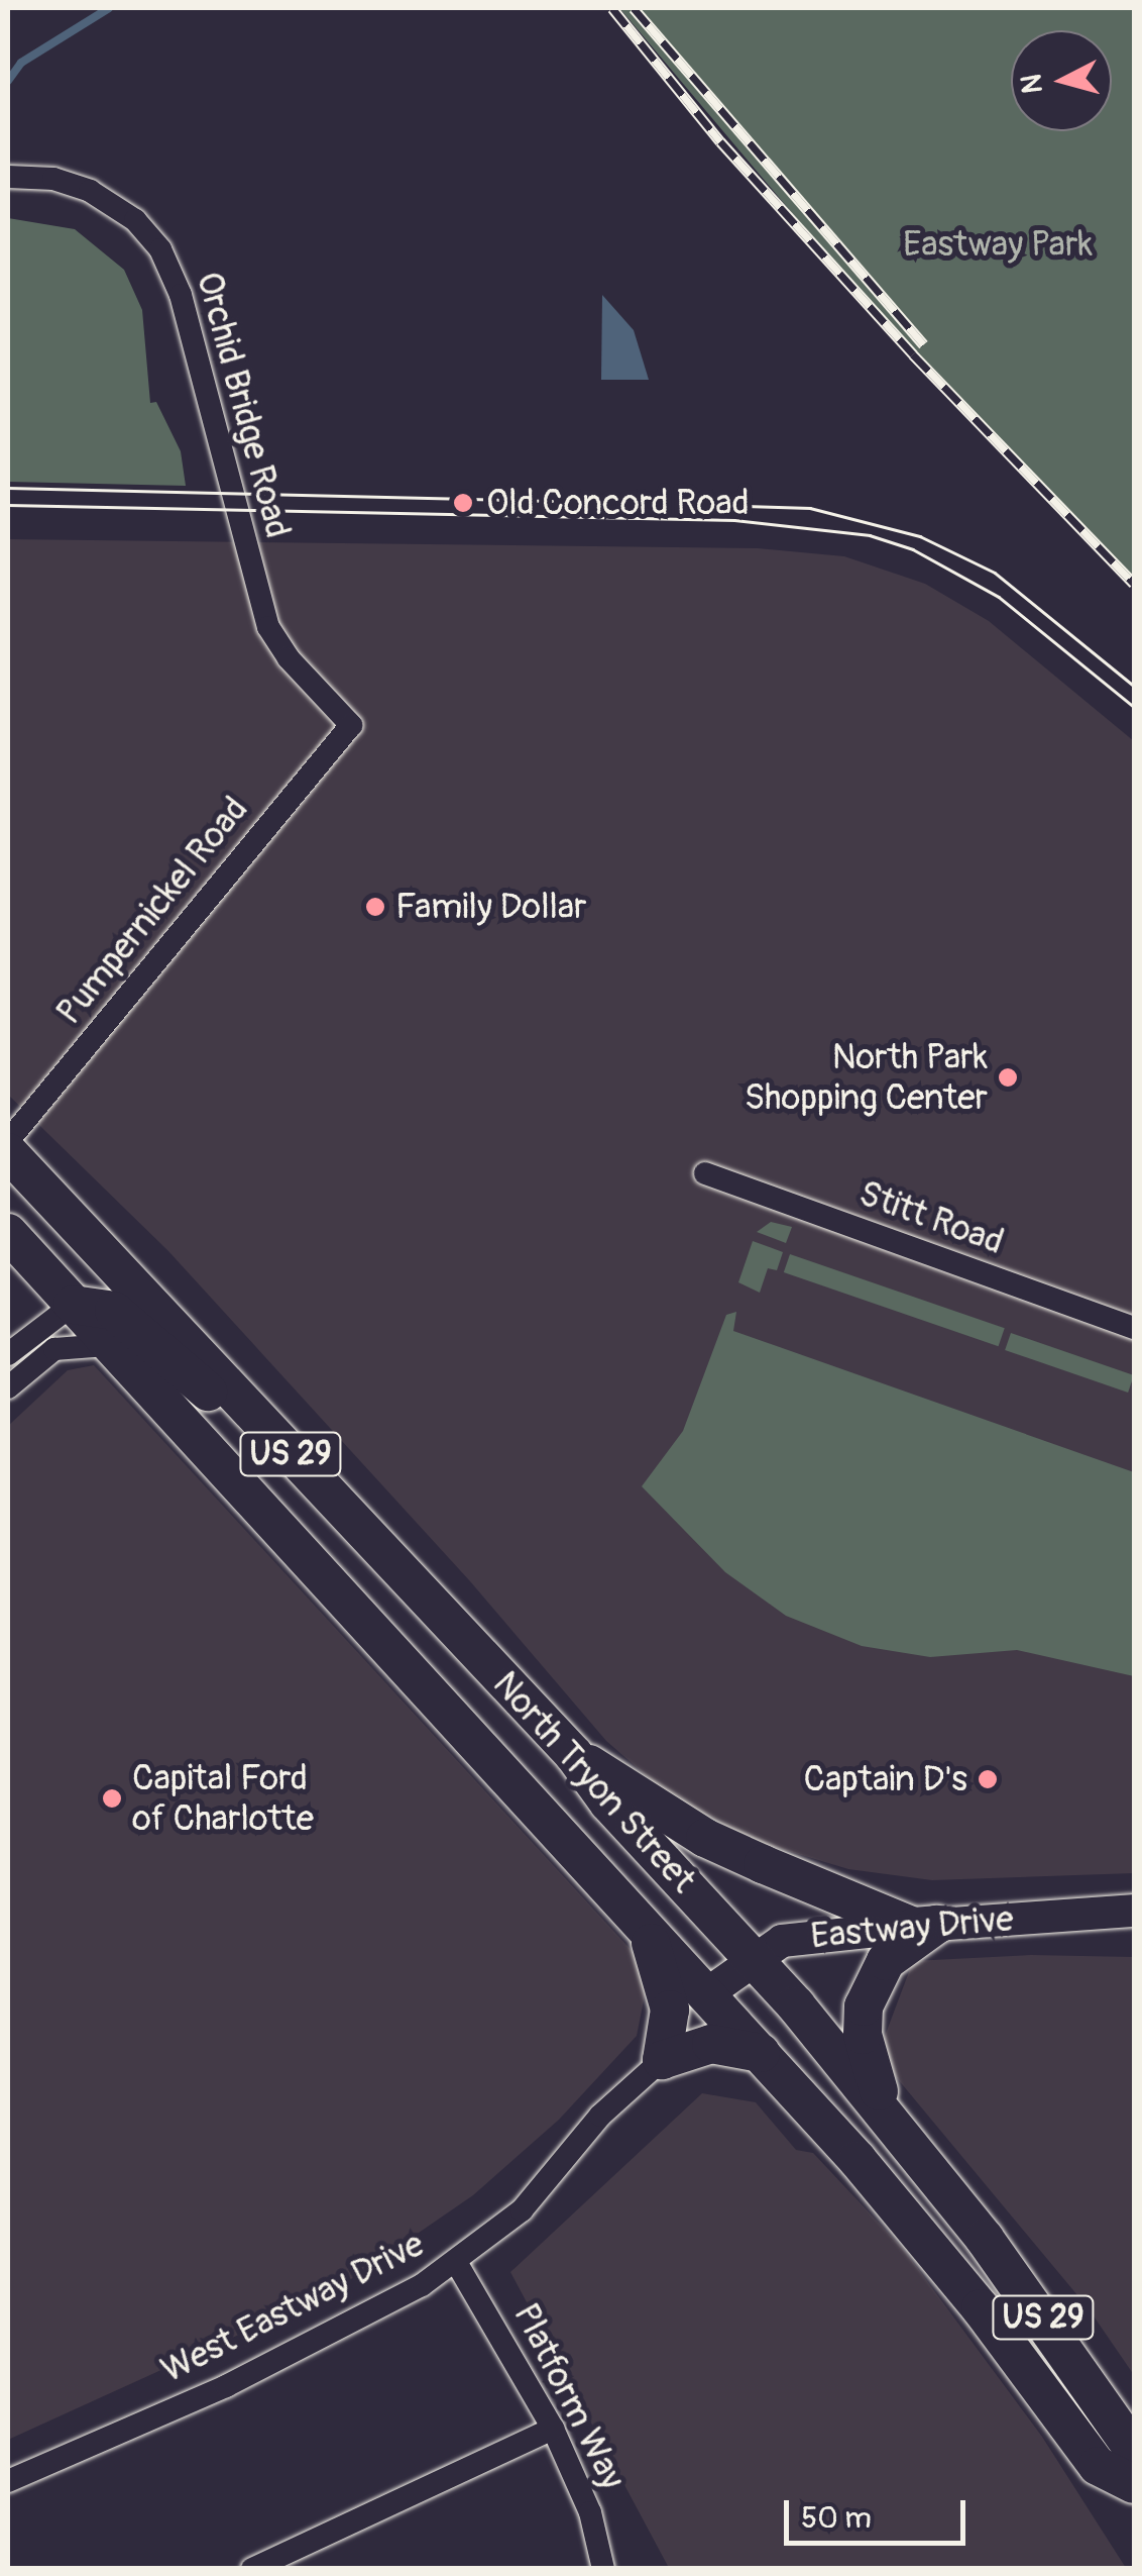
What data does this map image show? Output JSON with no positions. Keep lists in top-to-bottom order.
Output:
{
  "streets": {
    "main road": ["US 29", "North Tryon Street", "Eastway Drive"],
    "street": [
      "Orchid Bridge Road",
      "Pumpernickel Road",
      "Stitt Road",
      "West Eastway Drive",
      "Platform Way"
    ]
  },
  "crossings": [
    ["Orchid Bridge Road", "Pumpernickel Road"],
    ["North Tryon Street", "Eastway Drive"],
    ["West Eastway Drive", "Platform Way"]
  ],
  "parks": ["Eastway Park"],
  "places": [
    "Old Concord Road",
    "Family Dollar",
    "North Park Shopping Center",
    "Captain D's",
    "Capital Ford of Charlotte"
  ],
  "scale_bar": "50 m",
  "north": "left"
}
